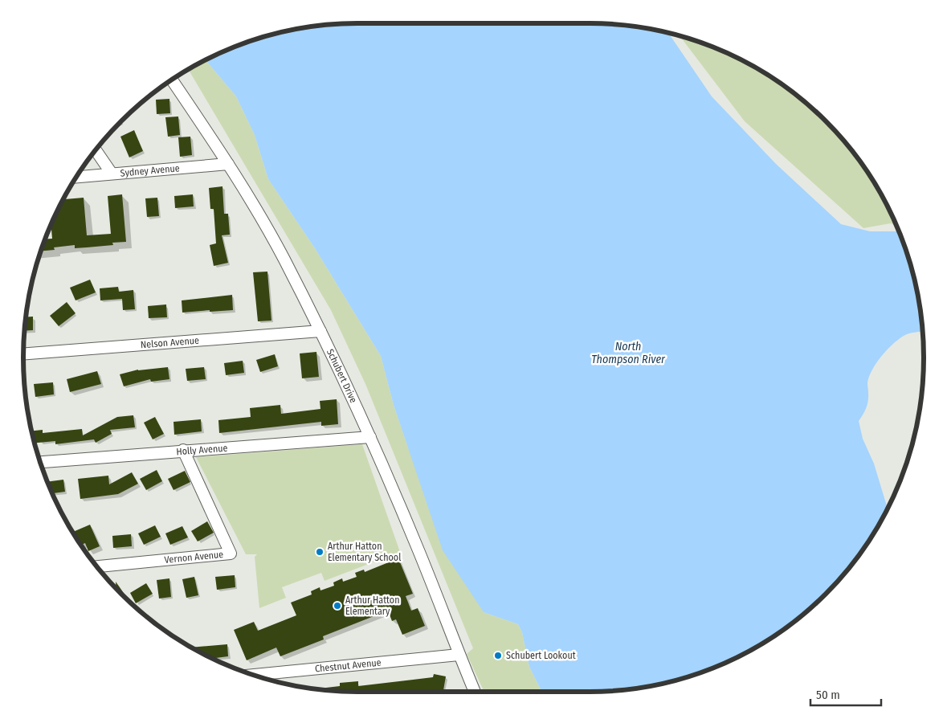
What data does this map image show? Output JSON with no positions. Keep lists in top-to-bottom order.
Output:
{
  "streets": {
    "street": [
      "Sydney Avenue",
      "Nelson Avenue",
      "Schubert Drive",
      "Holly Avenue",
      "Vernon Avenue",
      "Chestnut Avenue"
    ]
  },
  "crossings": [
    ["Sydney Avenue", "Schubert Drive"],
    ["Nelson Avenue", "Schubert Drive"],
    ["Schubert Drive", "Holly Avenue"],
    ["Schubert Drive", "Chestnut Avenue"],
    ["Holly Avenue", "Vernon Avenue"]
  ],
  "water": ["North Thompson River"],
  "places": ["Arthur Hatton Elementary School", "Arthur Hatton Elementary", "Schubert Lookout"],
  "scale_bar": "50 m"
}
